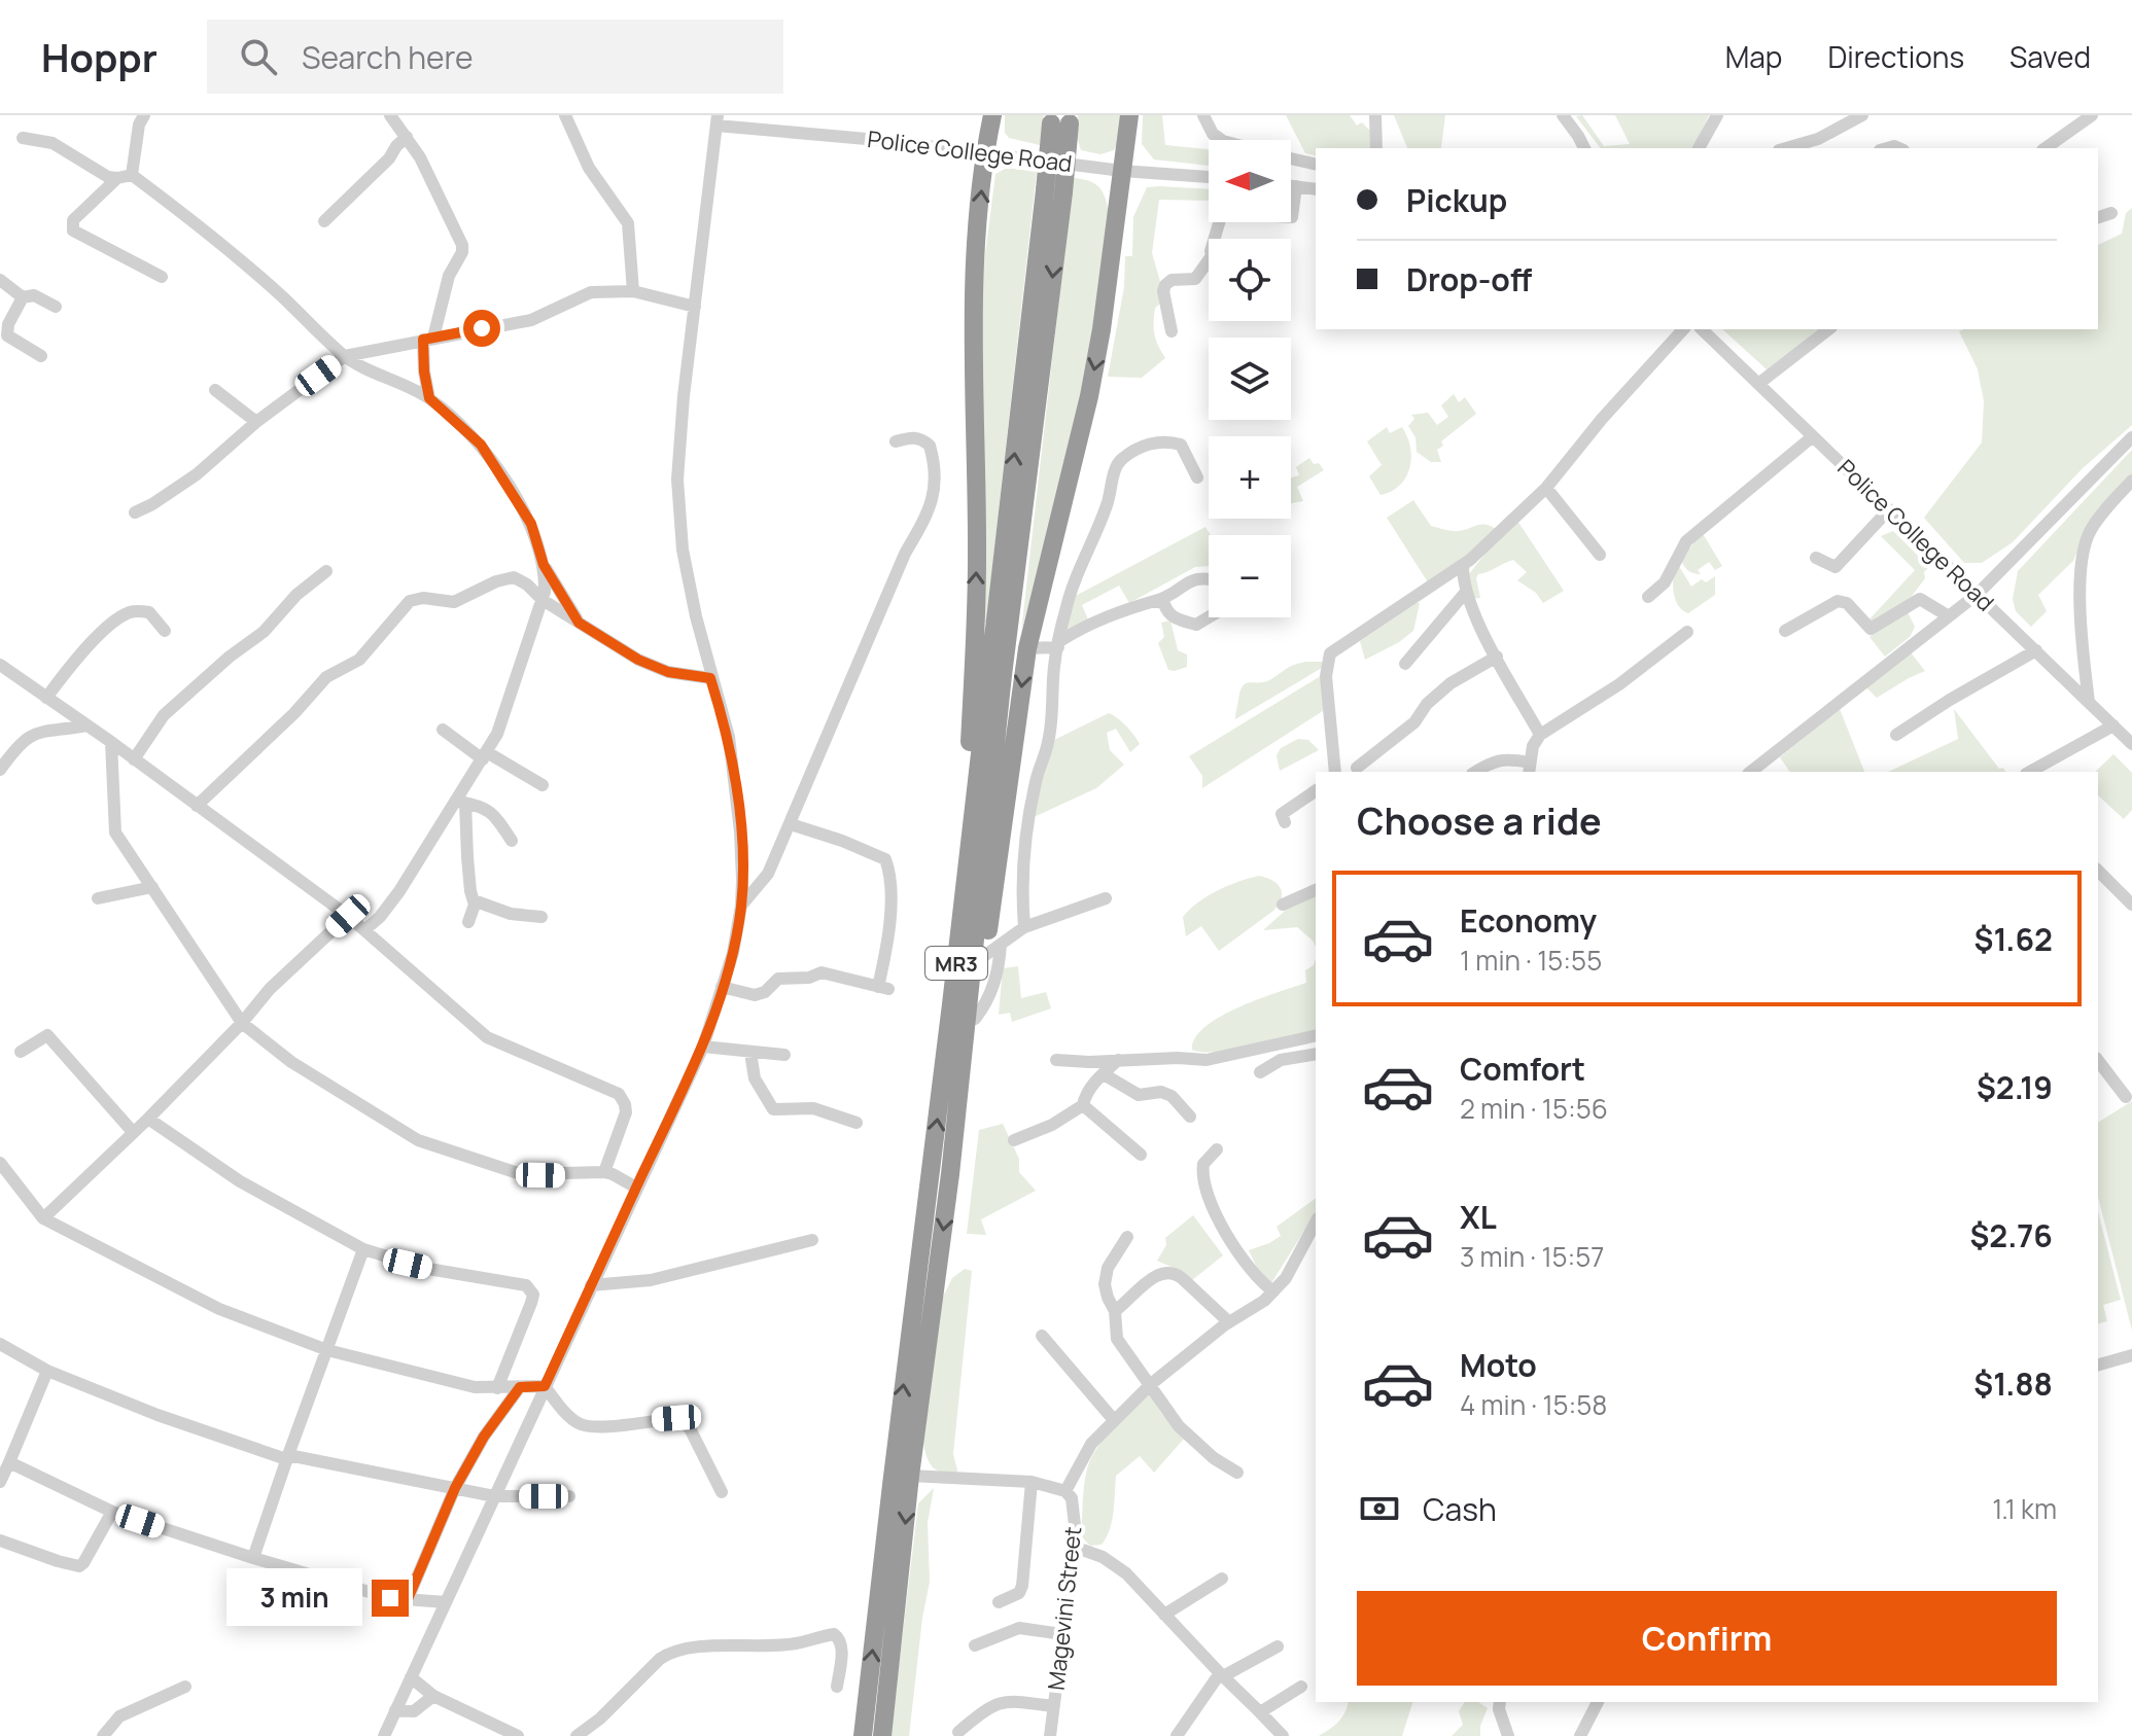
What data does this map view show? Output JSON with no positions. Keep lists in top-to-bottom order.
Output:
{
  "streets": {
    "highway": ["MR3"],
    "street": ["Police College Road", "Magevini Street"]
  },
  "north": "left",
  "page": {
    "header": "Hoppr",
    "search": "Search here",
    "nav": ["Map", "Directions", "Saved"],
    "map_buttons": ["+", "−"],
    "banner": ["Pickup", "Drop-off"],
    "heading": "Choose a ride",
    "list": [
      {
        "name": "Economy",
        "note": "1 min · 15:55",
        "value": "$1.62"
      },
      {
        "name": "Comfort",
        "note": "2 min · 15:56",
        "value": "$2.19"
      },
      {
        "name": "XL",
        "note": "3 min · 15:57",
        "value": "$2.76"
      },
      {
        "name": "Moto",
        "note": "4 min · 15:58",
        "value": "$1.88"
      }
    ],
    "pay": ["Cash", "1.1 km"],
    "bubble": "3 min",
    "buttons": "Confirm"
  }
}
